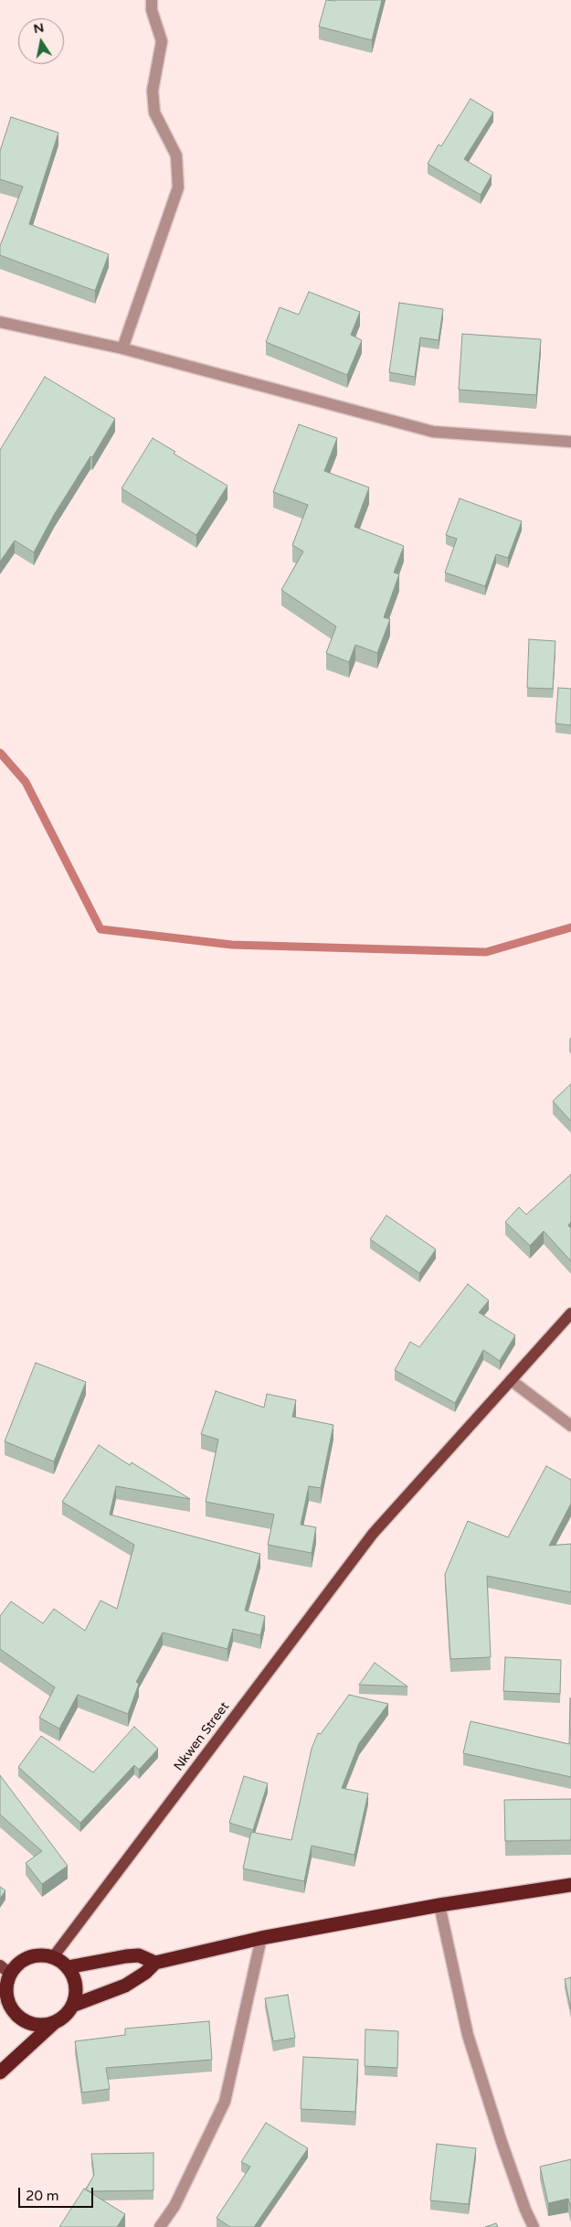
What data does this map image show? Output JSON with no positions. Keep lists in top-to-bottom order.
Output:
{
  "streets": {
    "main road": ["Nkwen Street"]
  },
  "scale_bar": "20 m",
  "north": "top"
}
